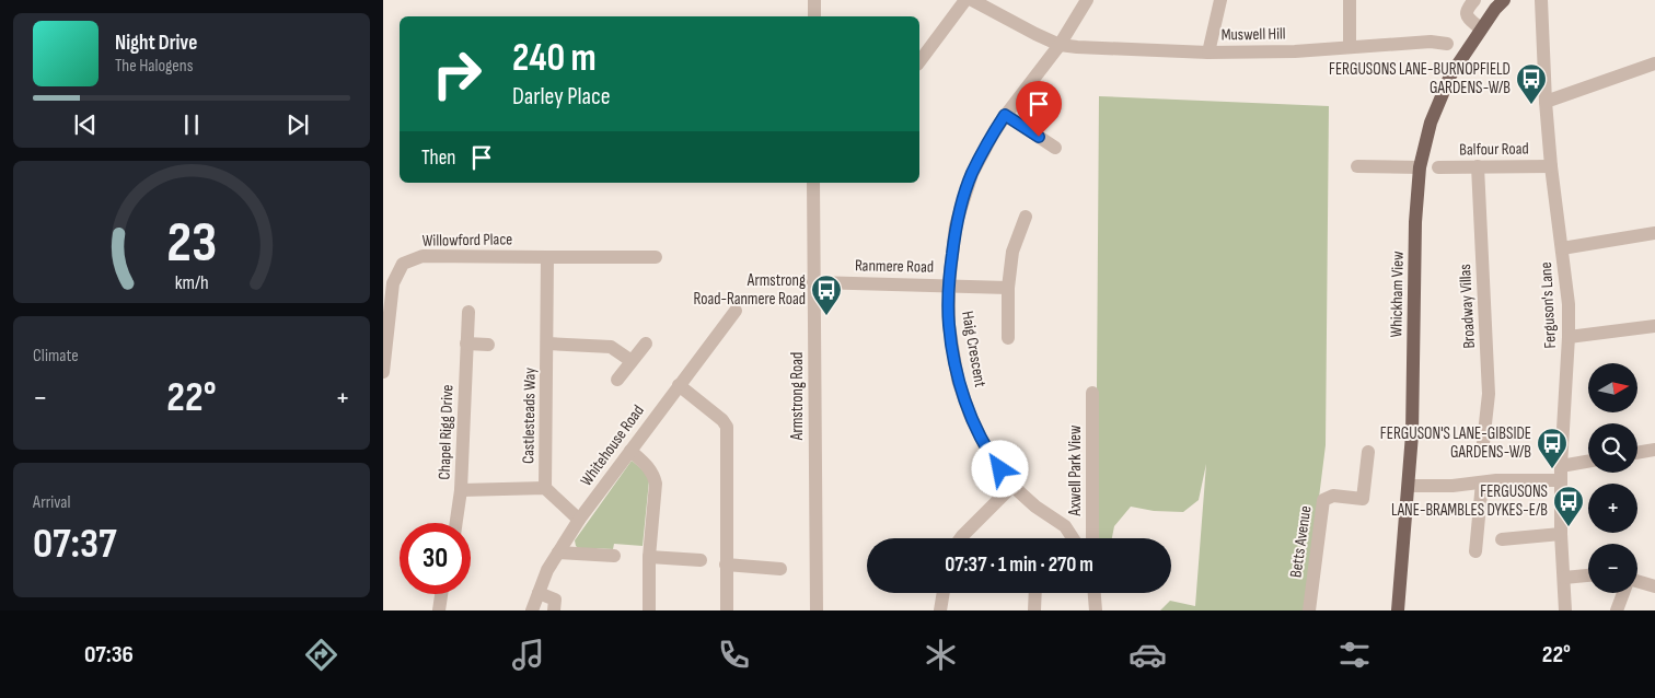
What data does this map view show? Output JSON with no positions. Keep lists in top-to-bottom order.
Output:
{
  "streets": {
    "main road": ["Whickham View"],
    "street": [
      "Muswell Hill",
      "Balfour Road",
      "Willowford Place",
      "Ranmere Road",
      "Ferguson's Lane",
      "Broadway Villas",
      "Haig Crescent",
      "Armstrong Road",
      "Castlesteads Way",
      "Chapel Rigg Drive",
      "Whitehouse Road",
      "Axwell Park View",
      "Betts Avenue"
    ]
  },
  "crossings": [
    ["Muswell Hill", "Haig Crescent"],
    ["Balfour Road", "Ferguson's Lane"],
    ["Balfour Road", "Broadway Villas"],
    ["Willowford Place", "Castlesteads Way"],
    ["Ranmere Road", "Haig Crescent"],
    ["Ranmere Road", "Armstrong Road"],
    ["Castlesteads Way", "Chapel Rigg Drive"]
  ],
  "places": {
    "bus stop": [
      "FERGUSONS LANE-BURNOPFIELD GARDENS-W/B",
      "Armstrong Road-Ranmere Road",
      "FERGUSON'S LANE-GIBSIDE GARDENS-W/B",
      "FERGUSONS LANE-BRAMBLES DYKES-E/B"
    ]
  },
  "north": "right",
  "page": {
    "turn": ["240 m", "Darley Place"],
    "song": ["Night Drive", "The Halogens"],
    "then": "Then",
    "tile": [
      "Climate",
      ["Arrival", "07:37"]
    ],
    "map_buttons": ["+", "−"],
    "heat": ["−", "22°", "+"],
    "limit": "30",
    "trip": "07:37 · 1 min · 270 m",
    "tabs": ["07:36", "22°"],
    "gauge": ["23", "km/h"]
  }
}
